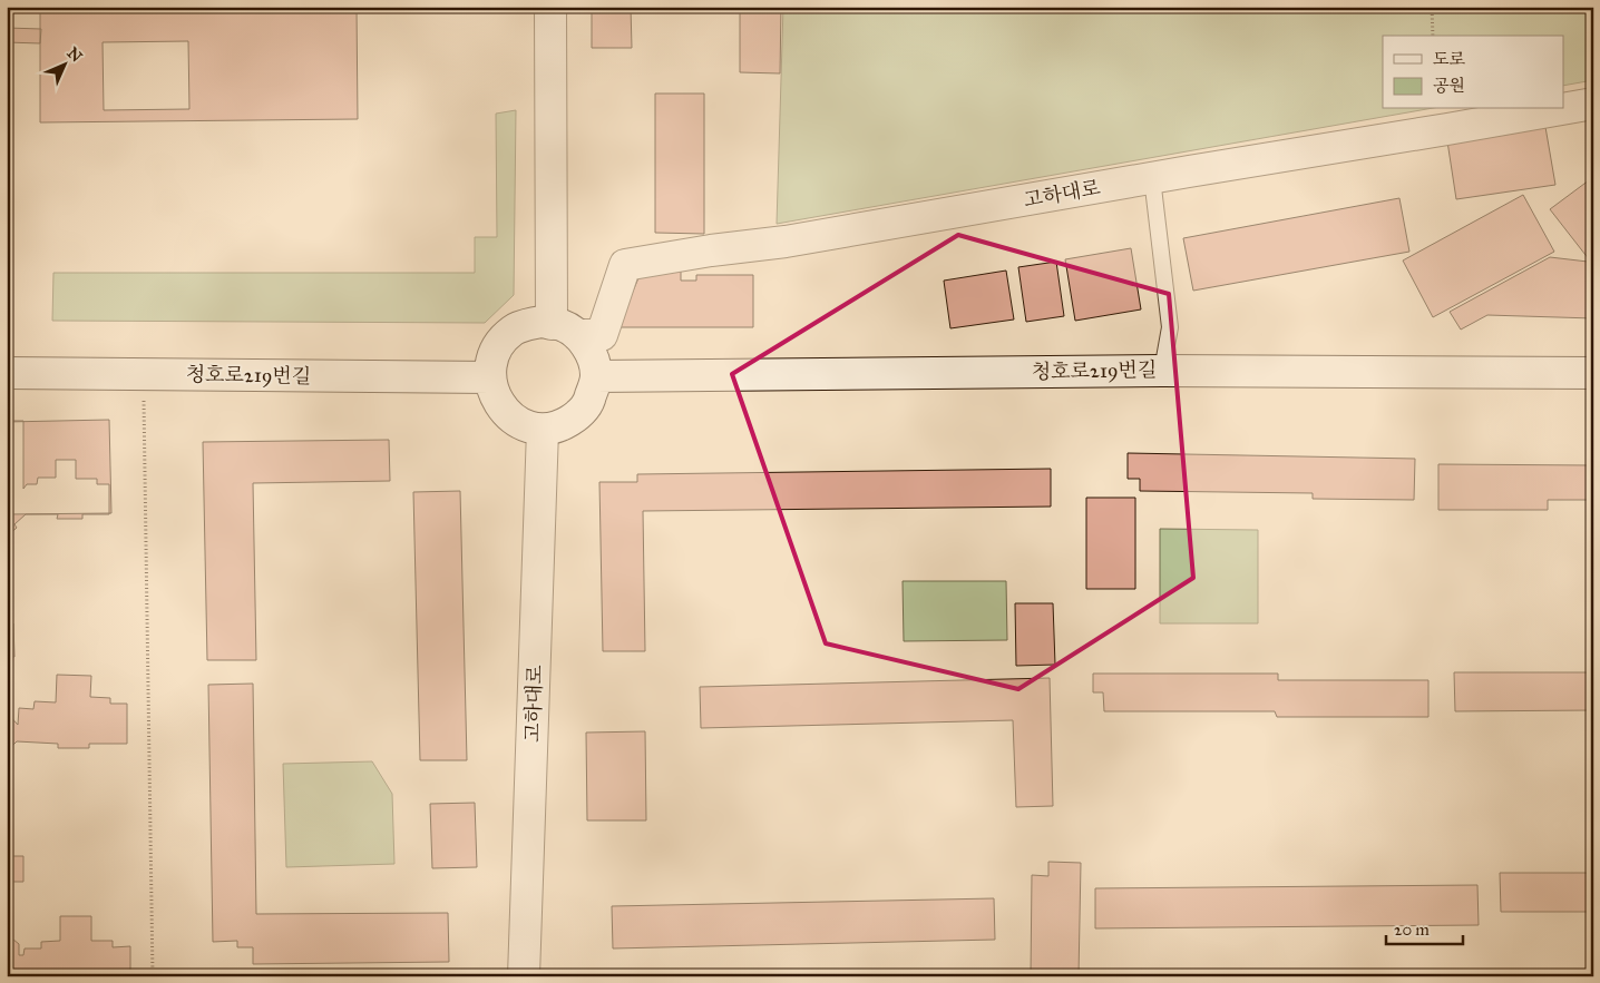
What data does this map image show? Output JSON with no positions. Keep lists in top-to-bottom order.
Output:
{
  "streets": {
    "street": ["고하대로", "청호로219번길"]
  },
  "crossings": [
    ["고하대로", "청호로219번길"]
  ],
  "legend": ["도로", "공원"],
  "scale_bar": "20 m",
  "north": "top right"
}
